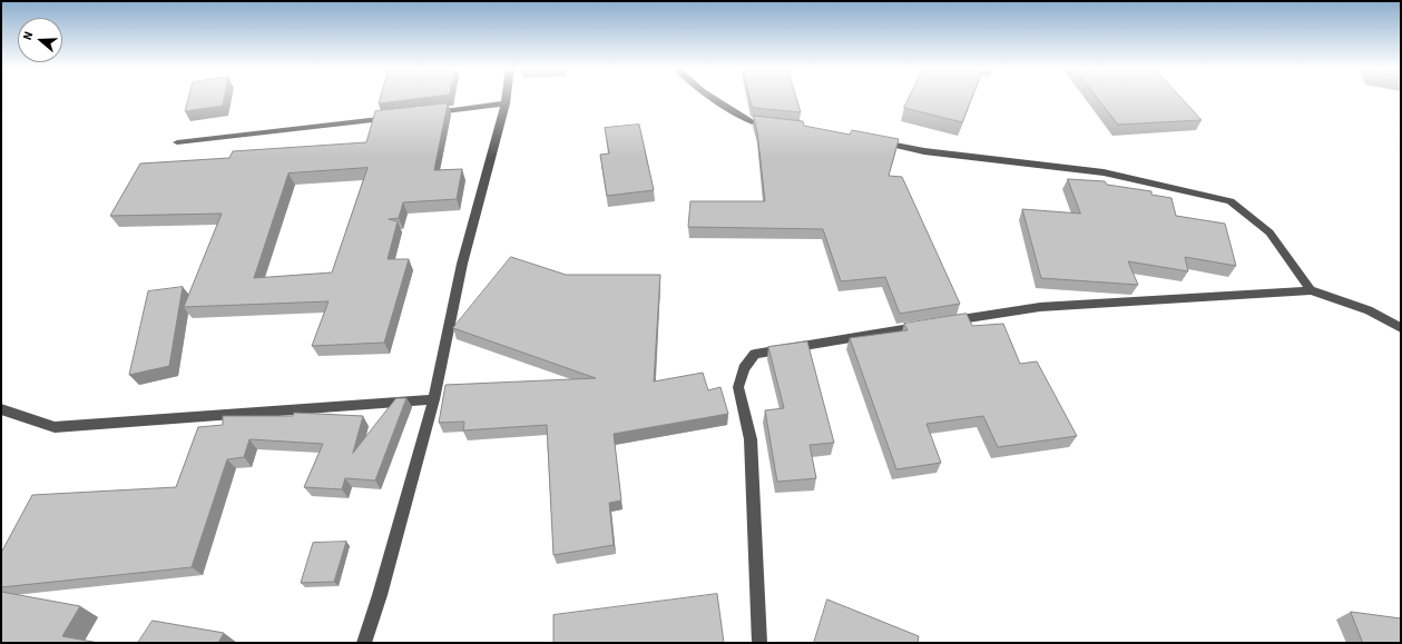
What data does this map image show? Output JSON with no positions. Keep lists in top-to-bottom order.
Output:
{
  "north": "left"
}
